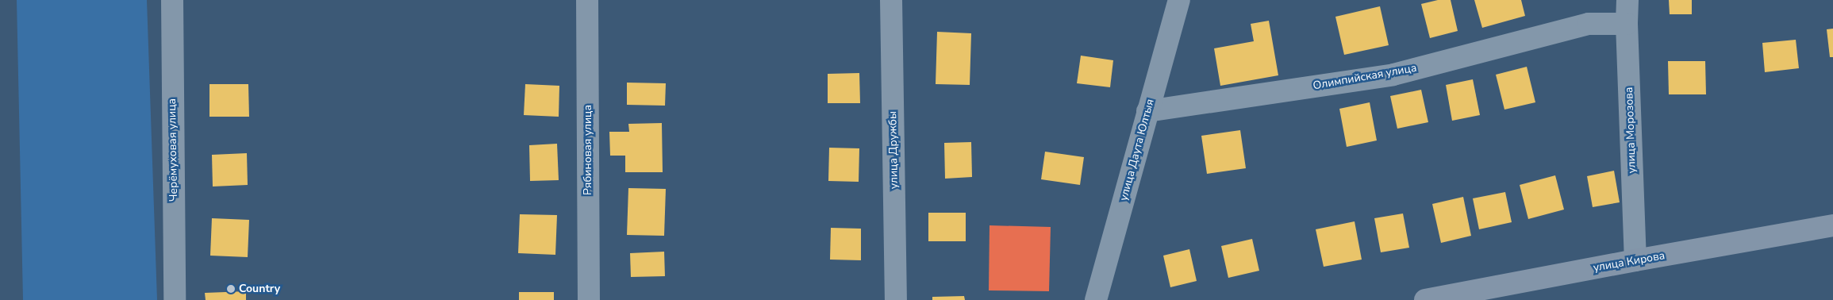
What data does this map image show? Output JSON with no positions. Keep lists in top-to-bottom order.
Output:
{
  "streets": {
    "main road": ["улица Кирова"],
    "street": [
      "Олимпийская улица",
      "улица Морозова",
      "Черёмуховая улица",
      "Рябиновая улица",
      "улица Дружбы",
      "улица Даута Юлтыя"
    ]
  },
  "crossings": [
    ["Олимпийская улица", "улица Морозова"],
    ["Олимпийская улица", "улица Даута Юлтыя"],
    ["улица Морозова", "улица Кирова"]
  ],
  "places": ["Country"]
}
